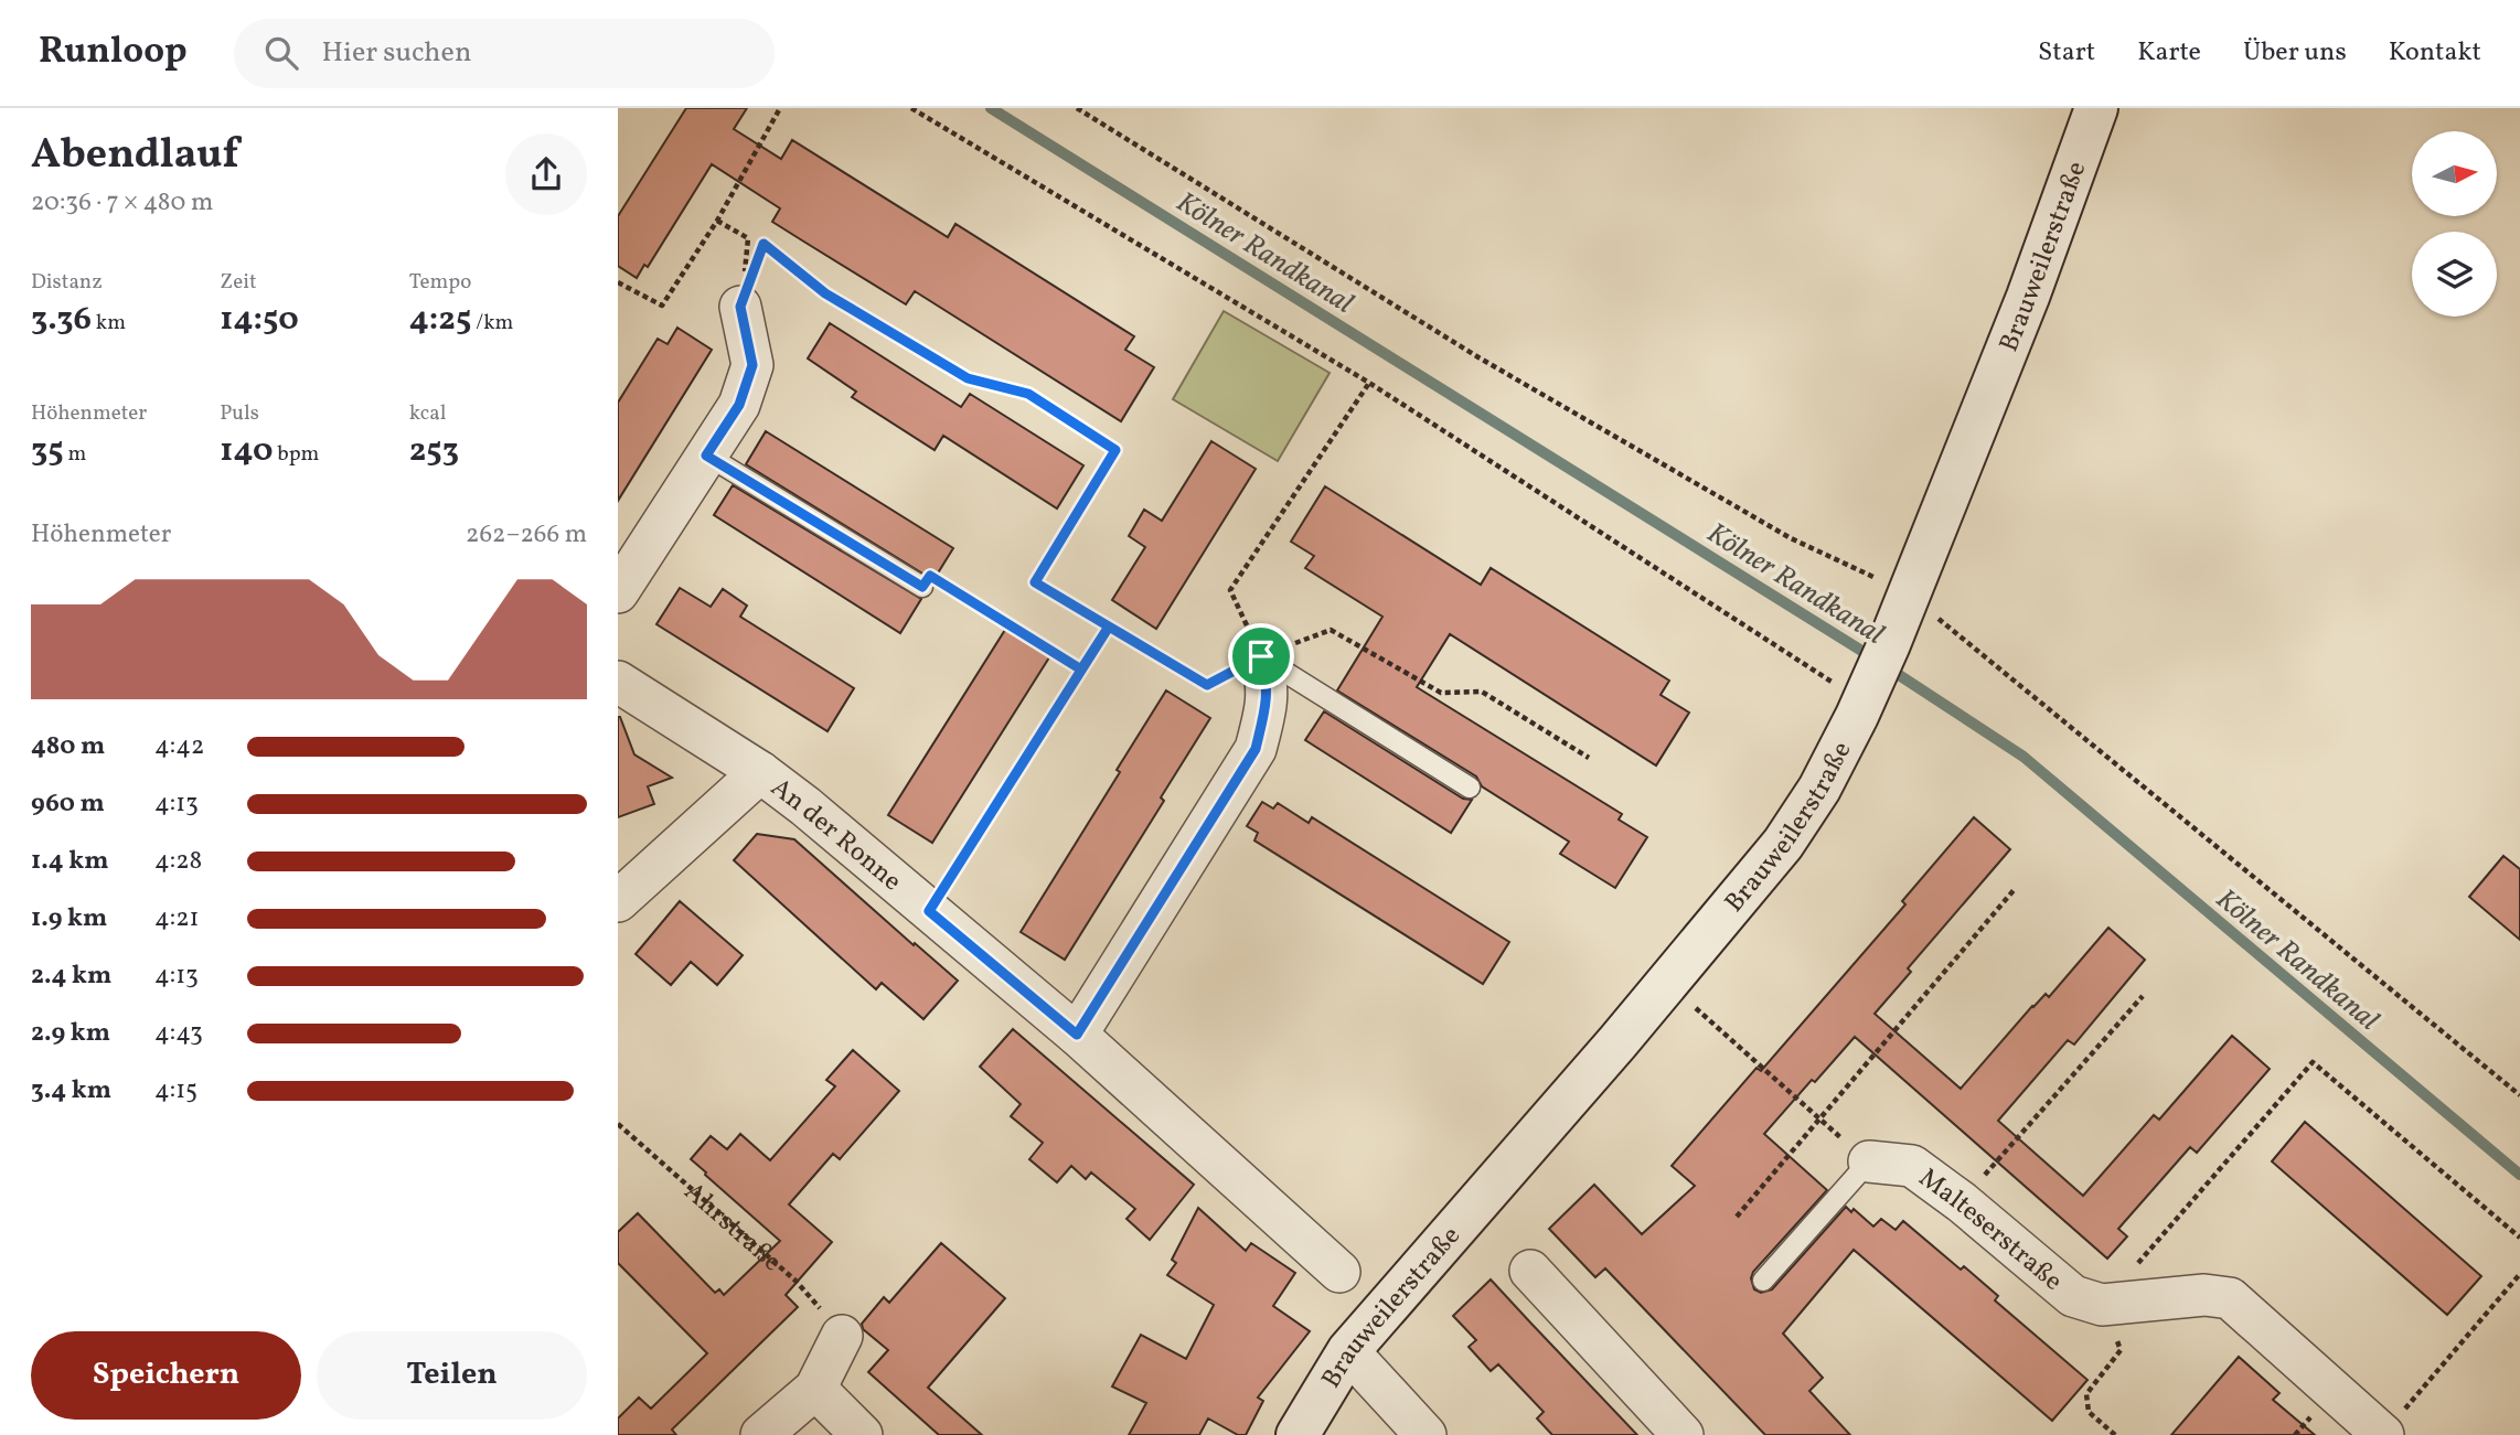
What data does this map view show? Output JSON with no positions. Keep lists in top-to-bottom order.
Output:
{
  "streets": {
    "street": ["Brauweilerstraße", "An der Ronne", "Malteserstraße"],
    "path": ["Ahrstraße"]
  },
  "water": ["Kölner Randkanal"],
  "north": "right",
  "page": {
    "header": "Runloop",
    "search": "Hier suchen",
    "nav": [
      "Start",
      "Karte",
      "Über uns",
      "Kontakt"
    ],
    "heading": ["Abendlauf", "20:36 · 7 × 480 m"],
    "stats": [
      ["Distanz", "3.36 km"],
      ["Zeit", "14:50"],
      ["Tempo", "4:25 /km"],
      ["Höhenmeter", "35 m"],
      ["Puls", "140 bpm"],
      ["kcal", "253"]
    ],
    "chart": ["Höhenmeter", "262–266 m"],
    "list": [
      {
        "name": "480 m",
        "note": "4:42"
      },
      {
        "name": "960 m",
        "note": "4:13"
      },
      {
        "name": "1.4 km",
        "note": "4:28"
      },
      {
        "name": "1.9 km",
        "note": "4:21"
      },
      {
        "name": "2.4 km",
        "note": "4:13"
      },
      {
        "name": "2.9 km",
        "note": "4:43"
      },
      {
        "name": "3.4 km",
        "note": "4:15"
      }
    ],
    "buttons": ["Speichern", "Teilen"]
  }
}
